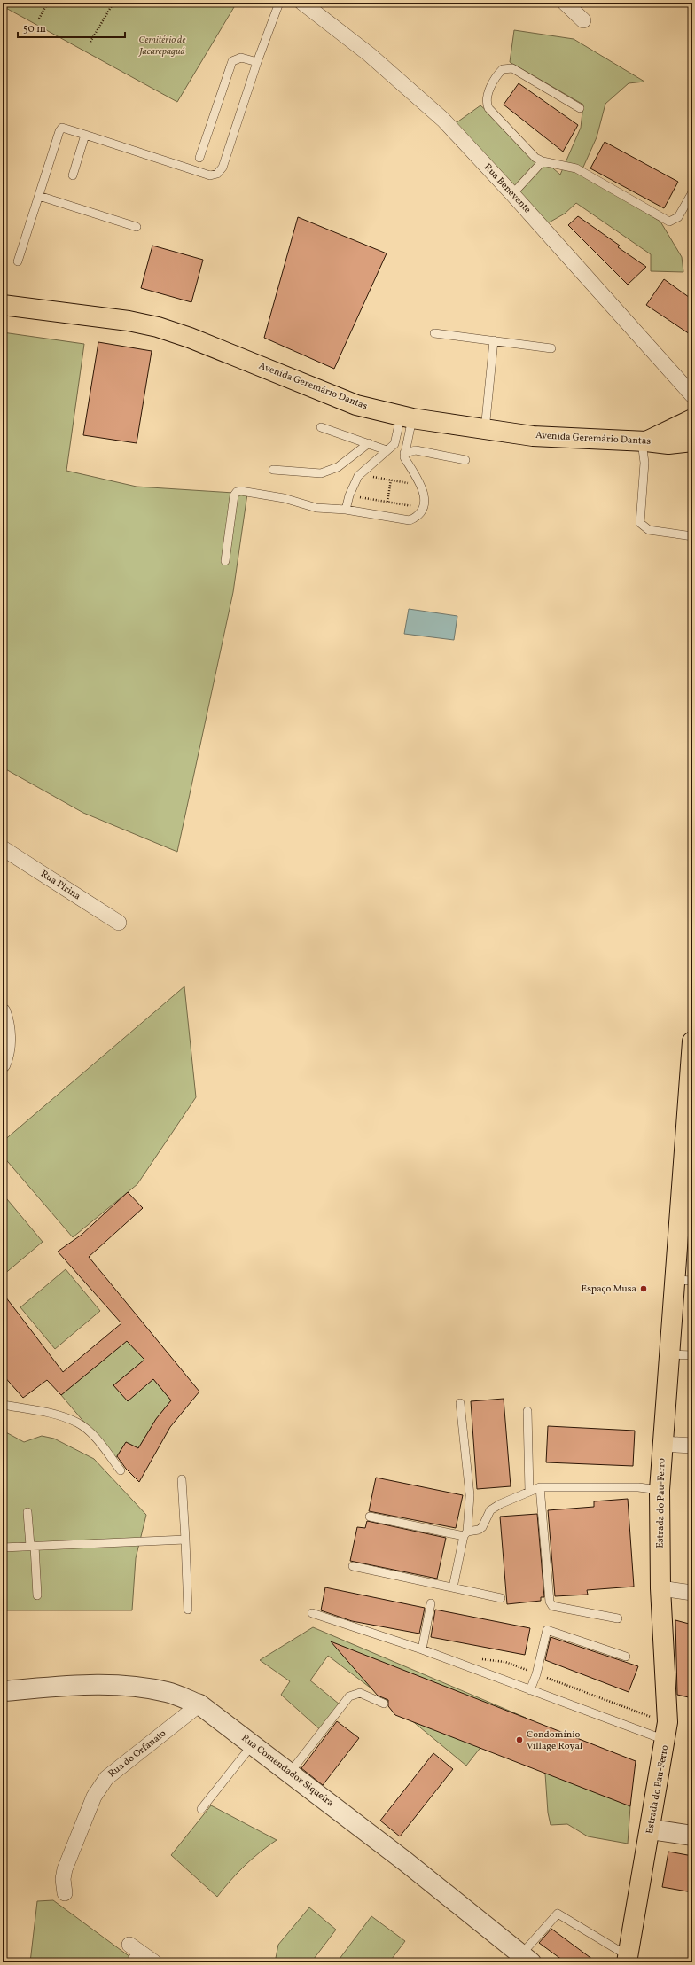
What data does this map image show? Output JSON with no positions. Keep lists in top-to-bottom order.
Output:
{
  "streets": {
    "main road": ["Avenida Geremário Dantas", "Estrada do Pau-Ferro"],
    "street": [
      "Rua Benevente",
      "Rua Pirina",
      "Rua do Orfanato",
      "Rua Comendador Siqueira"
    ]
  },
  "crossings": [
    ["Rua do Orfanato", "Rua Comendador Siqueira"]
  ],
  "parks": ["Cemitério de Jacarepaguá"],
  "places": ["Espaço Musa", "Condomínio Village Royal"],
  "scale_bar": "50 m"
}
